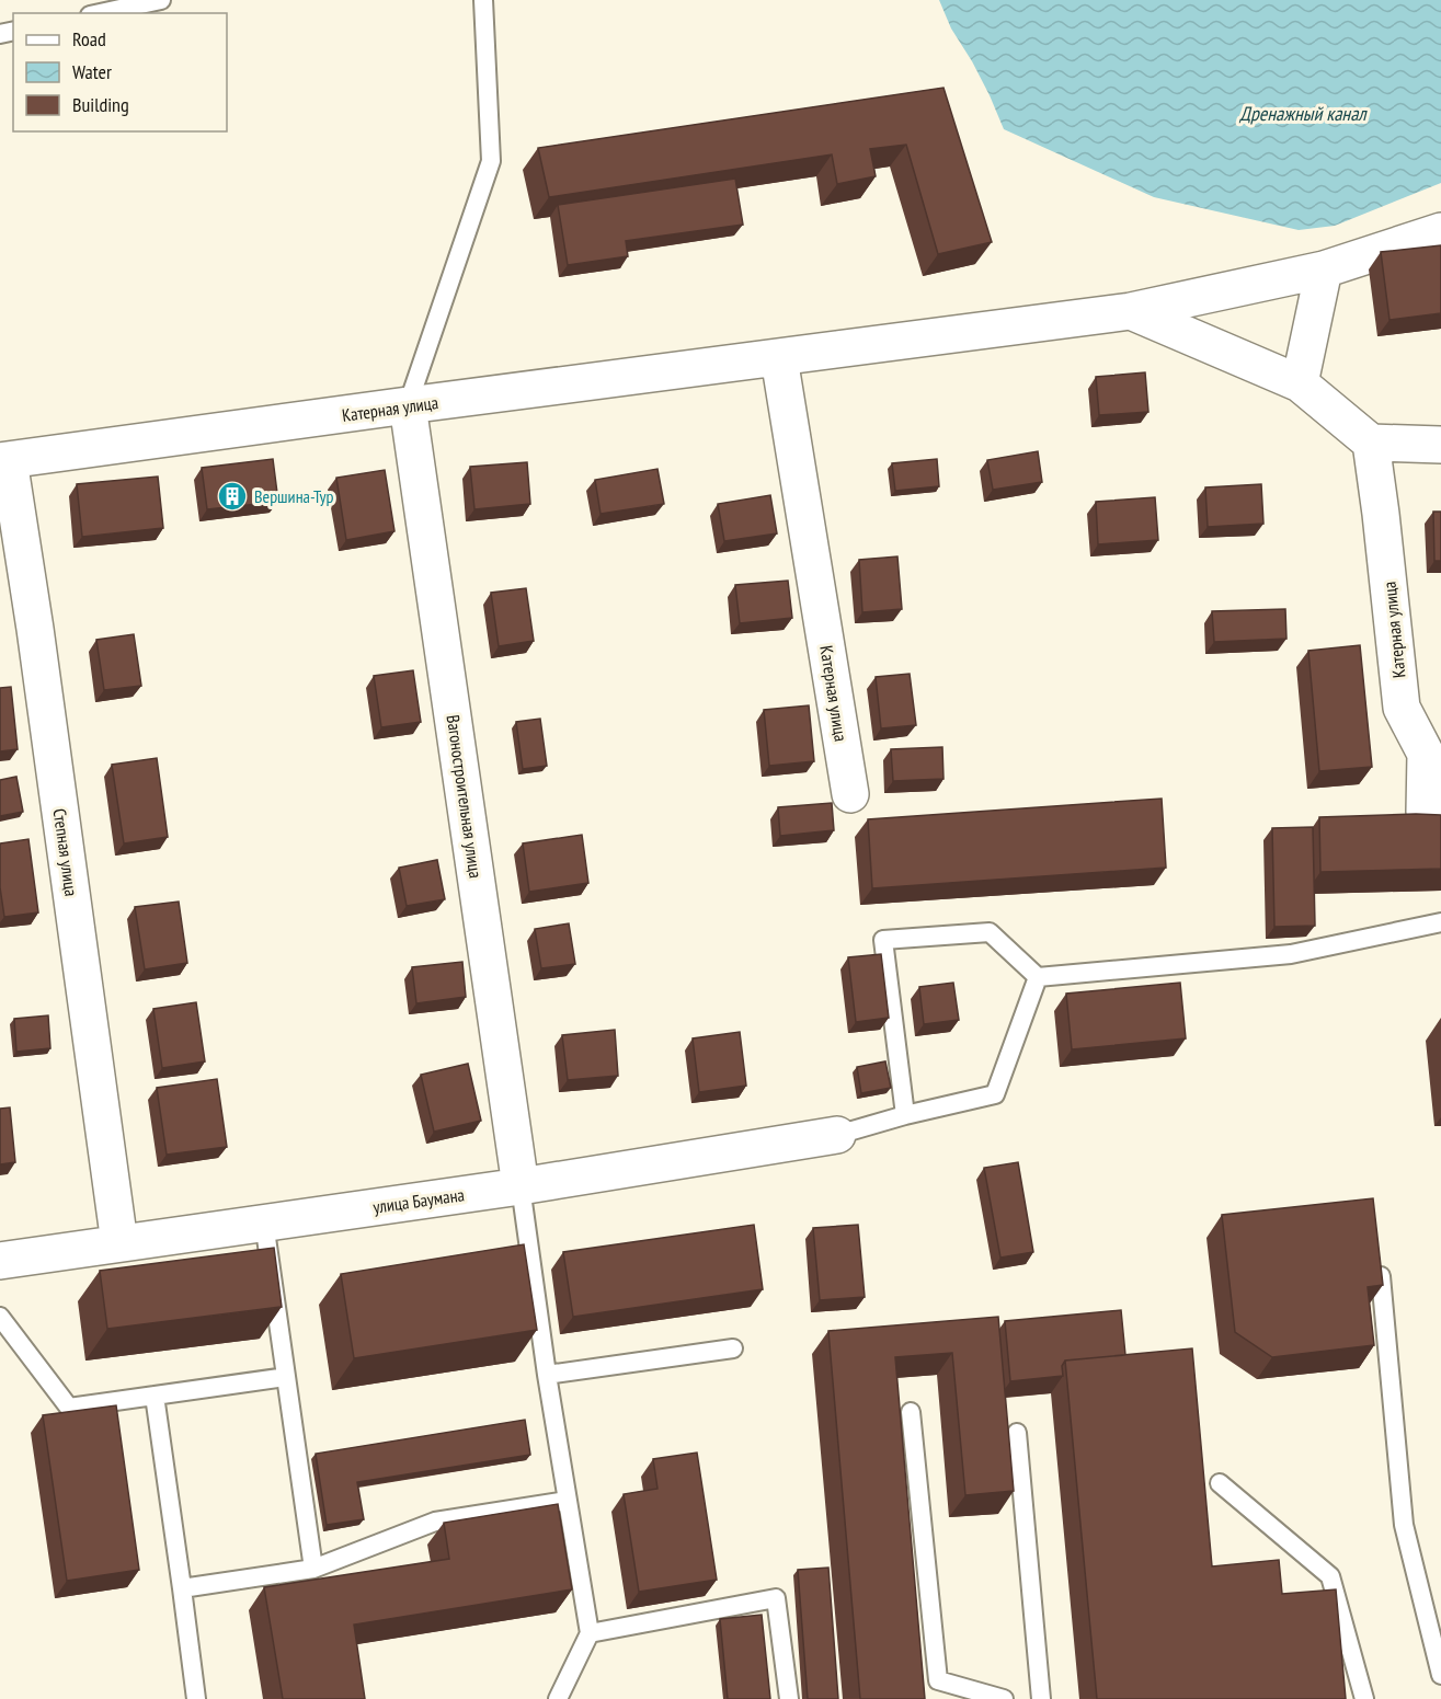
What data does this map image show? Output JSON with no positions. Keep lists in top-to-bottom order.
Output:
{
  "streets": {
    "street": [
      "Катерная улица",
      "Вагоностроительная улица",
      "Степная улица",
      "улица Баумана"
    ]
  },
  "crossings": [
    ["Катерная улица", "Вагоностроительная улица"],
    ["Катерная улица", "Степная улица"],
    ["Вагоностроительная улица", "улица Баумана"],
    ["Степная улица", "улица Баумана"]
  ],
  "water": ["Дренажный канал"],
  "places": {
    "building": ["Вершина-Тур"]
  },
  "legend": ["Road", "Water", "Building"]
}
